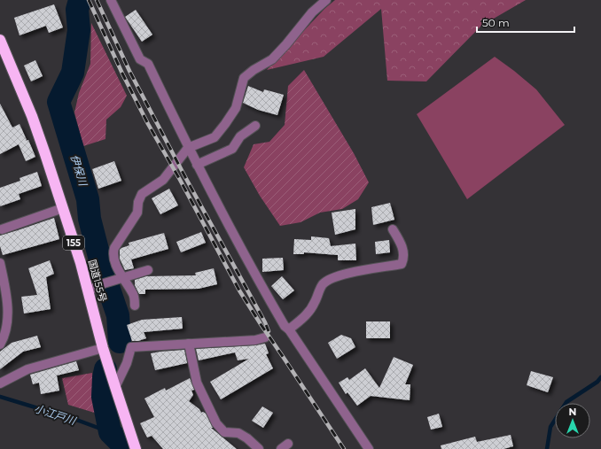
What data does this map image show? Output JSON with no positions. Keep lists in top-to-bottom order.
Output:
{
  "streets": {
    "highway": ["155", "国道155号"]
  },
  "water": ["伊保川", "小江戸川"],
  "scale_bar": "50 m",
  "north": "top"
}
